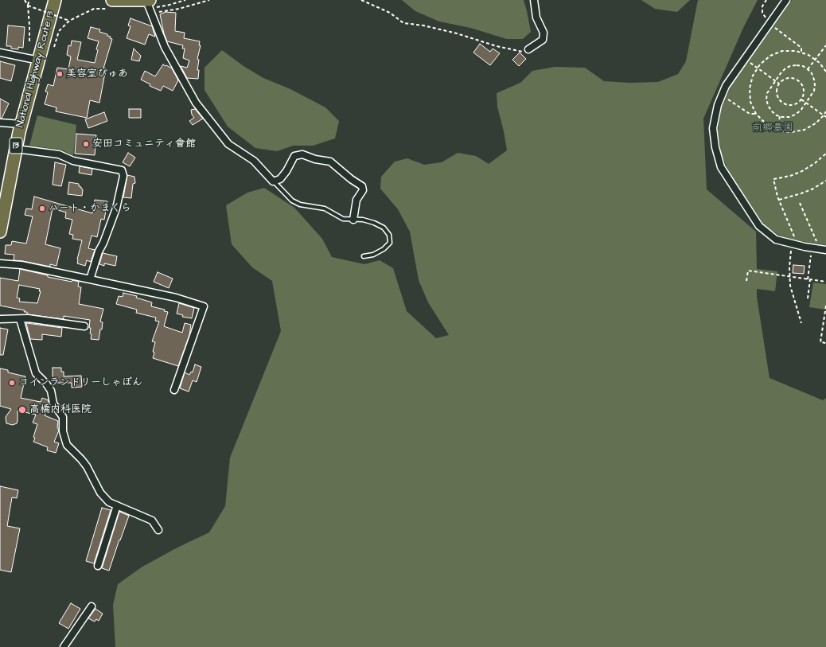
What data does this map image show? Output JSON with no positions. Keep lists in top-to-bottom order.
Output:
{
  "streets": {
    "highway": ["National Highway Route 13", "13"]
  },
  "parks": ["前郷墓園"],
  "places": [
    "美容室ぴゅあ",
    "安田コミュニティ會館",
    "ハート・かまくら",
    "コインランドリーしゃぼん",
    "高橋内科医院"
  ]
}
